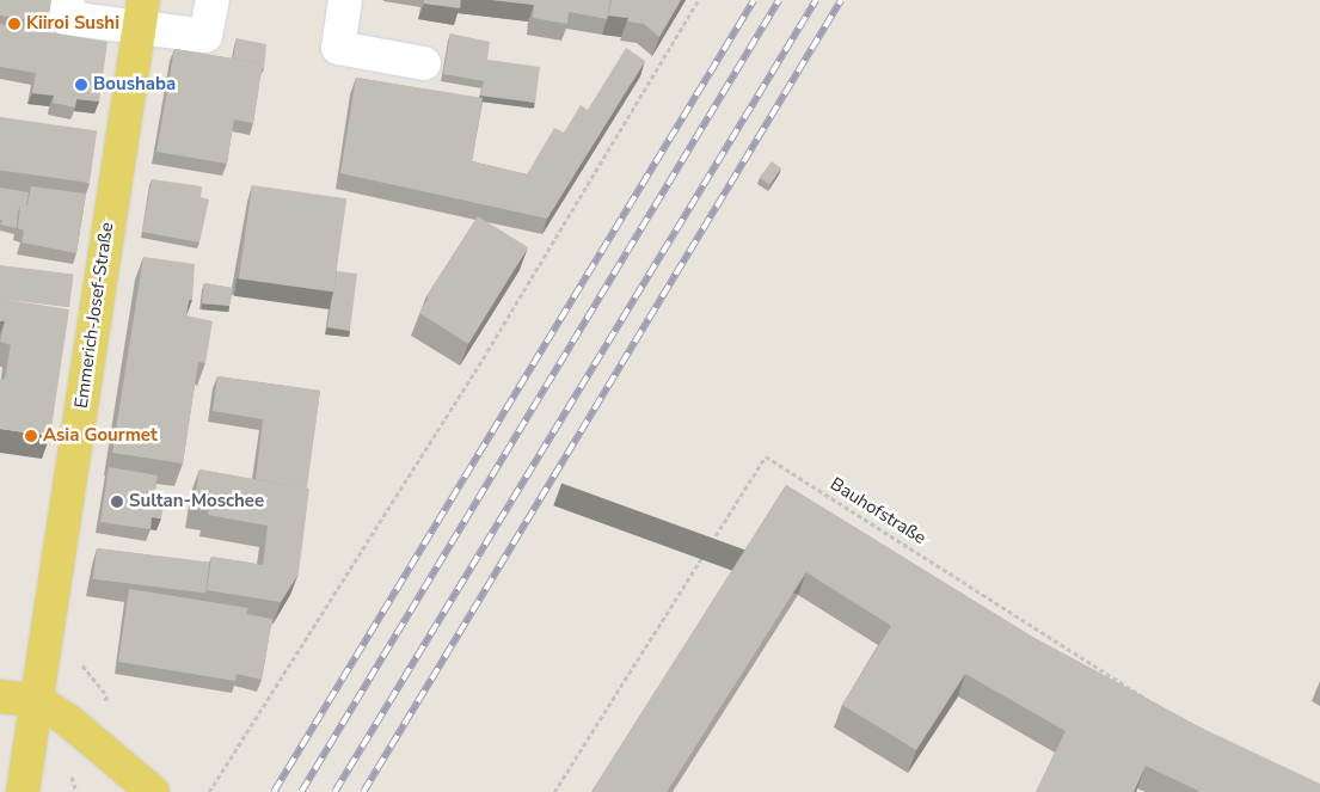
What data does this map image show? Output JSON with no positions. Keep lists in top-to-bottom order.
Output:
{
  "streets": {
    "main road": ["Emmerich-Josef-Straße"],
    "path": ["Bauhofstraße"]
  },
  "places": [
    "Kiiroi Sushi",
    "Boushaba",
    "Asia Gourmet",
    "Sultan-Moschee"
  ]
}
